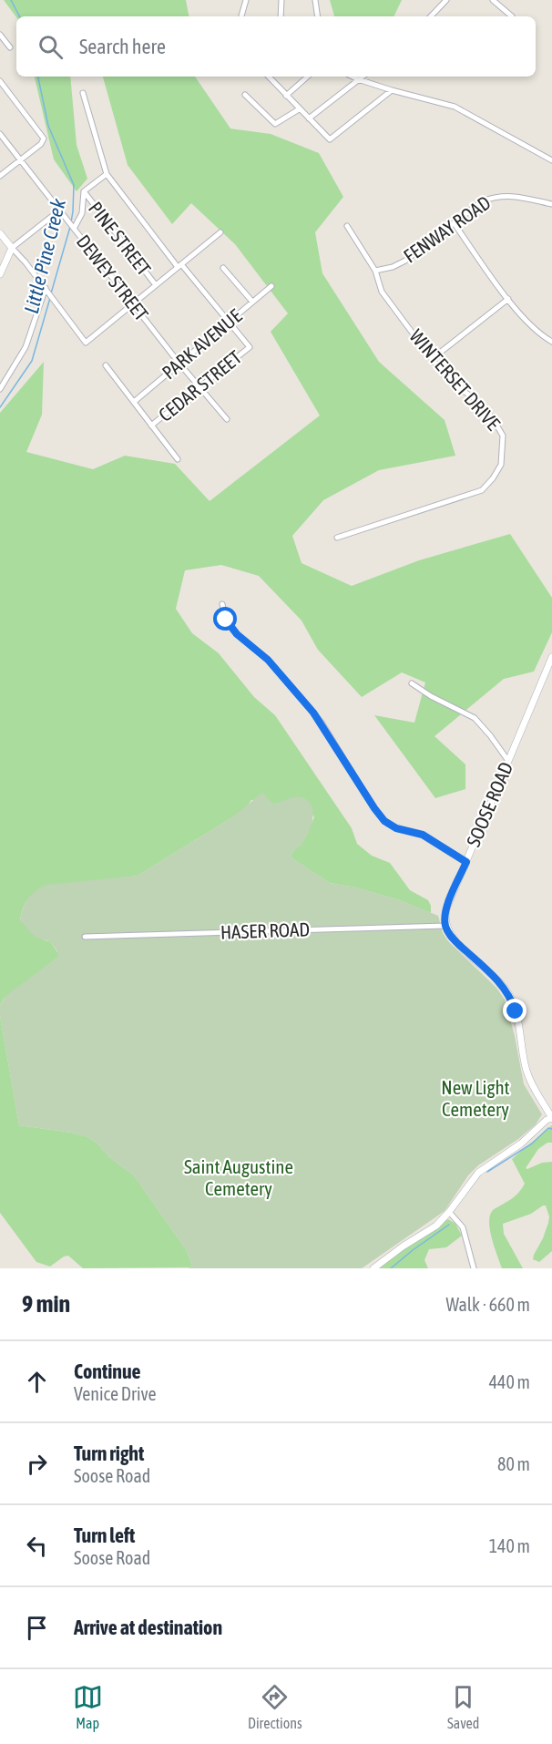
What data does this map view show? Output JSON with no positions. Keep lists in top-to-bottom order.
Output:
{
  "streets": {
    "street": [
      "FENWAY ROAD",
      "PINE STREET",
      "DEWEY STREET",
      "PARK AVENUE",
      "WINTERSET DRIVE",
      "CEDAR STREET",
      "SOOSE ROAD",
      "HASER ROAD"
    ]
  },
  "crossings": [
    ["FENWAY ROAD", "WINTERSET DRIVE"],
    ["DEWEY STREET", "PARK AVENUE"],
    ["DEWEY STREET", "CEDAR STREET"],
    ["PARK AVENUE", "CEDAR STREET"],
    ["SOOSE ROAD", "HASER ROAD"]
  ],
  "water": ["Little Pine Creek"],
  "parks": ["New Light Cemetery", "Saint Augustine Cemetery"],
  "page": {
    "search": "Search here",
    "heading": ["9 min", "Walk · 660 m"],
    "list": [
      ["Continue", "Venice Drive", "440 m"],
      ["Turn right", "Soose Road", "80 m"],
      ["Turn left", "Soose Road", "140 m"],
      "Arrive at destination"
    ],
    "nav": ["Map", "Directions", "Saved"]
  }
}
